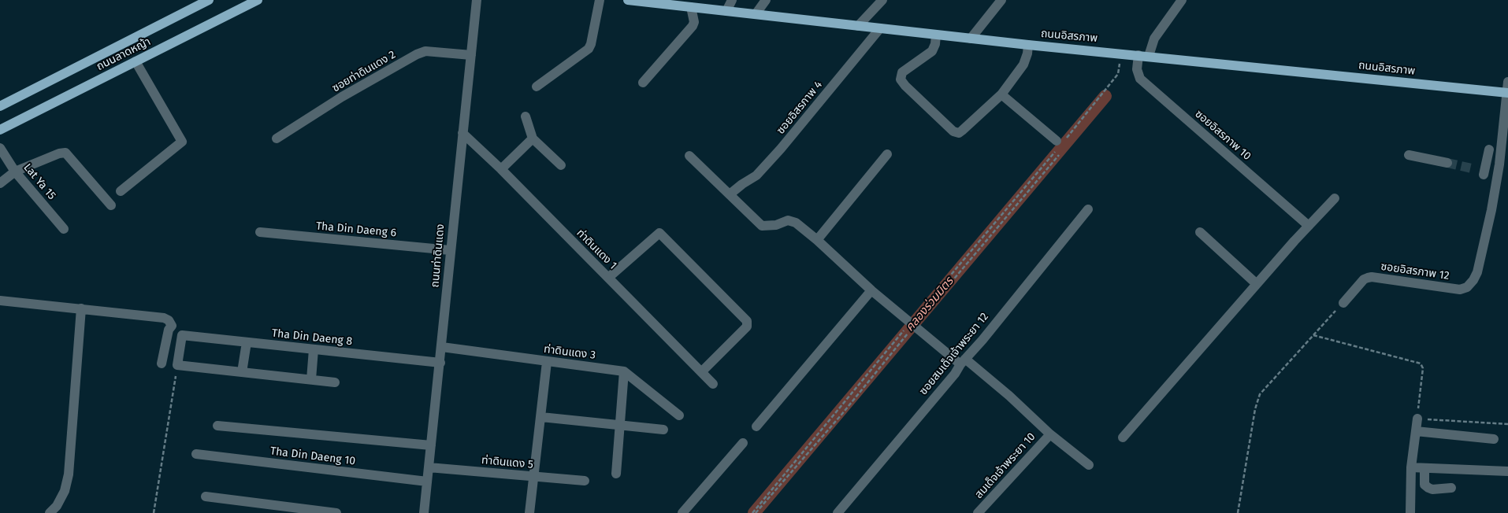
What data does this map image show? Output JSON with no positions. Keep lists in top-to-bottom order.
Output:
{
  "streets": {
    "main road": ["ถนนอิสรภาพ", "ถนนลาดหญ้า"],
    "street": [
      "ซอยท่าดินแดง 2",
      "ซอยอิสรภาพ 4",
      "ซอยอิสรภาพ 10",
      "Lat Ya 15",
      "Tha Din Daeng 6",
      "ท่าดินแดง 1",
      "ถนนท่าดินแดง",
      "ซอยอิสรภาพ 12",
      "Tha Din Daeng 8",
      "ท่าดินแดง 3",
      "ซอยสมเด็จเจ้าพระยา 12",
      "Tha Din Daeng 10",
      "ท่าดินแดง 5",
      "สมเด็จเจ้าพระยา 10"
    ]
  },
  "crossings": [
    ["ถนนอิสรภาพ", "ซอยอิสรภาพ 4"],
    ["ถนนอิสรภาพ", "ซอยอิสรภาพ 10"],
    ["ถนนอิสรภาพ", "ซอยอิสรภาพ 12"],
    ["ซอยท่าดินแดง 2", "ถนนท่าดินแดง"],
    ["Tha Din Daeng 6", "ถนนท่าดินแดง"],
    ["ท่าดินแดง 1", "ถนนท่าดินแดง"],
    ["ถนนท่าดินแดง", "Tha Din Daeng 8"],
    ["ถนนท่าดินแดง", "ท่าดินแดง 3"],
    ["ถนนท่าดินแดง", "Tha Din Daeng 10"],
    ["ถนนท่าดินแดง", "ท่าดินแดง 5"]
  ],
  "water": ["คลองร่วมมิตร"]
}
